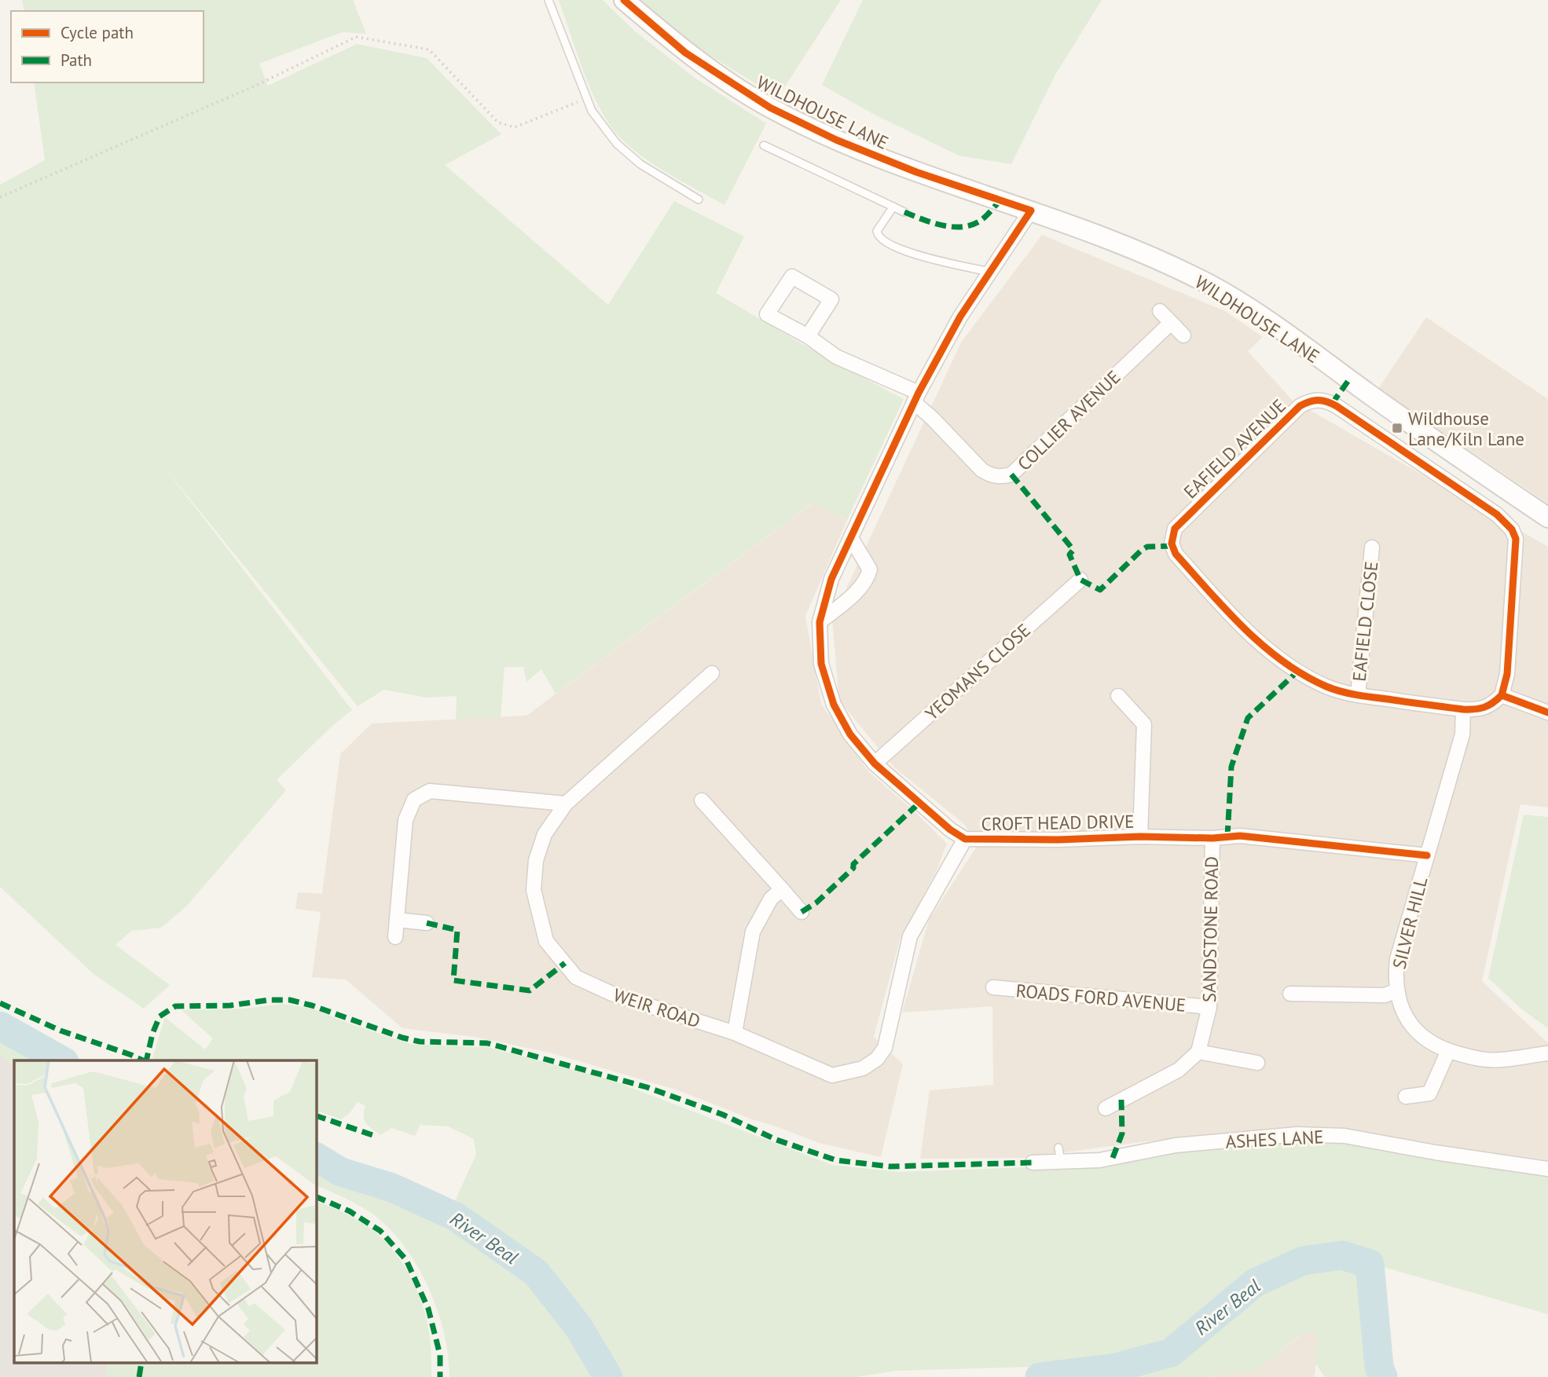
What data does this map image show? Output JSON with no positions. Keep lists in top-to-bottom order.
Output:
{
  "streets": {
    "main road": ["WILDHOUSE LANE"],
    "street": [
      "COLLIER AVENUE",
      "EAFIELD AVENUE",
      "EAFIELD CLOSE",
      "YEOMANS CLOSE",
      "CROFT HEAD DRIVE",
      "SILVER HILL",
      "SANDSTONE ROAD",
      "ROADS FORD AVENUE",
      "WEIR ROAD",
      "ASHES LANE"
    ]
  },
  "crossings": [
    ["WILDHOUSE LANE", "CROFT HEAD DRIVE"],
    ["COLLIER AVENUE", "CROFT HEAD DRIVE"],
    ["EAFIELD AVENUE", "EAFIELD CLOSE"],
    ["EAFIELD AVENUE", "SILVER HILL"],
    ["YEOMANS CLOSE", "CROFT HEAD DRIVE"],
    ["CROFT HEAD DRIVE", "SILVER HILL"],
    ["CROFT HEAD DRIVE", "SANDSTONE ROAD"],
    ["CROFT HEAD DRIVE", "WEIR ROAD"],
    ["SANDSTONE ROAD", "ROADS FORD AVENUE"]
  ],
  "water": ["River Beal"],
  "places": {
    "transit": ["Wildhouse Lane/Kiln Lane"]
  },
  "legend": ["Cycle path", "Path"]
}
